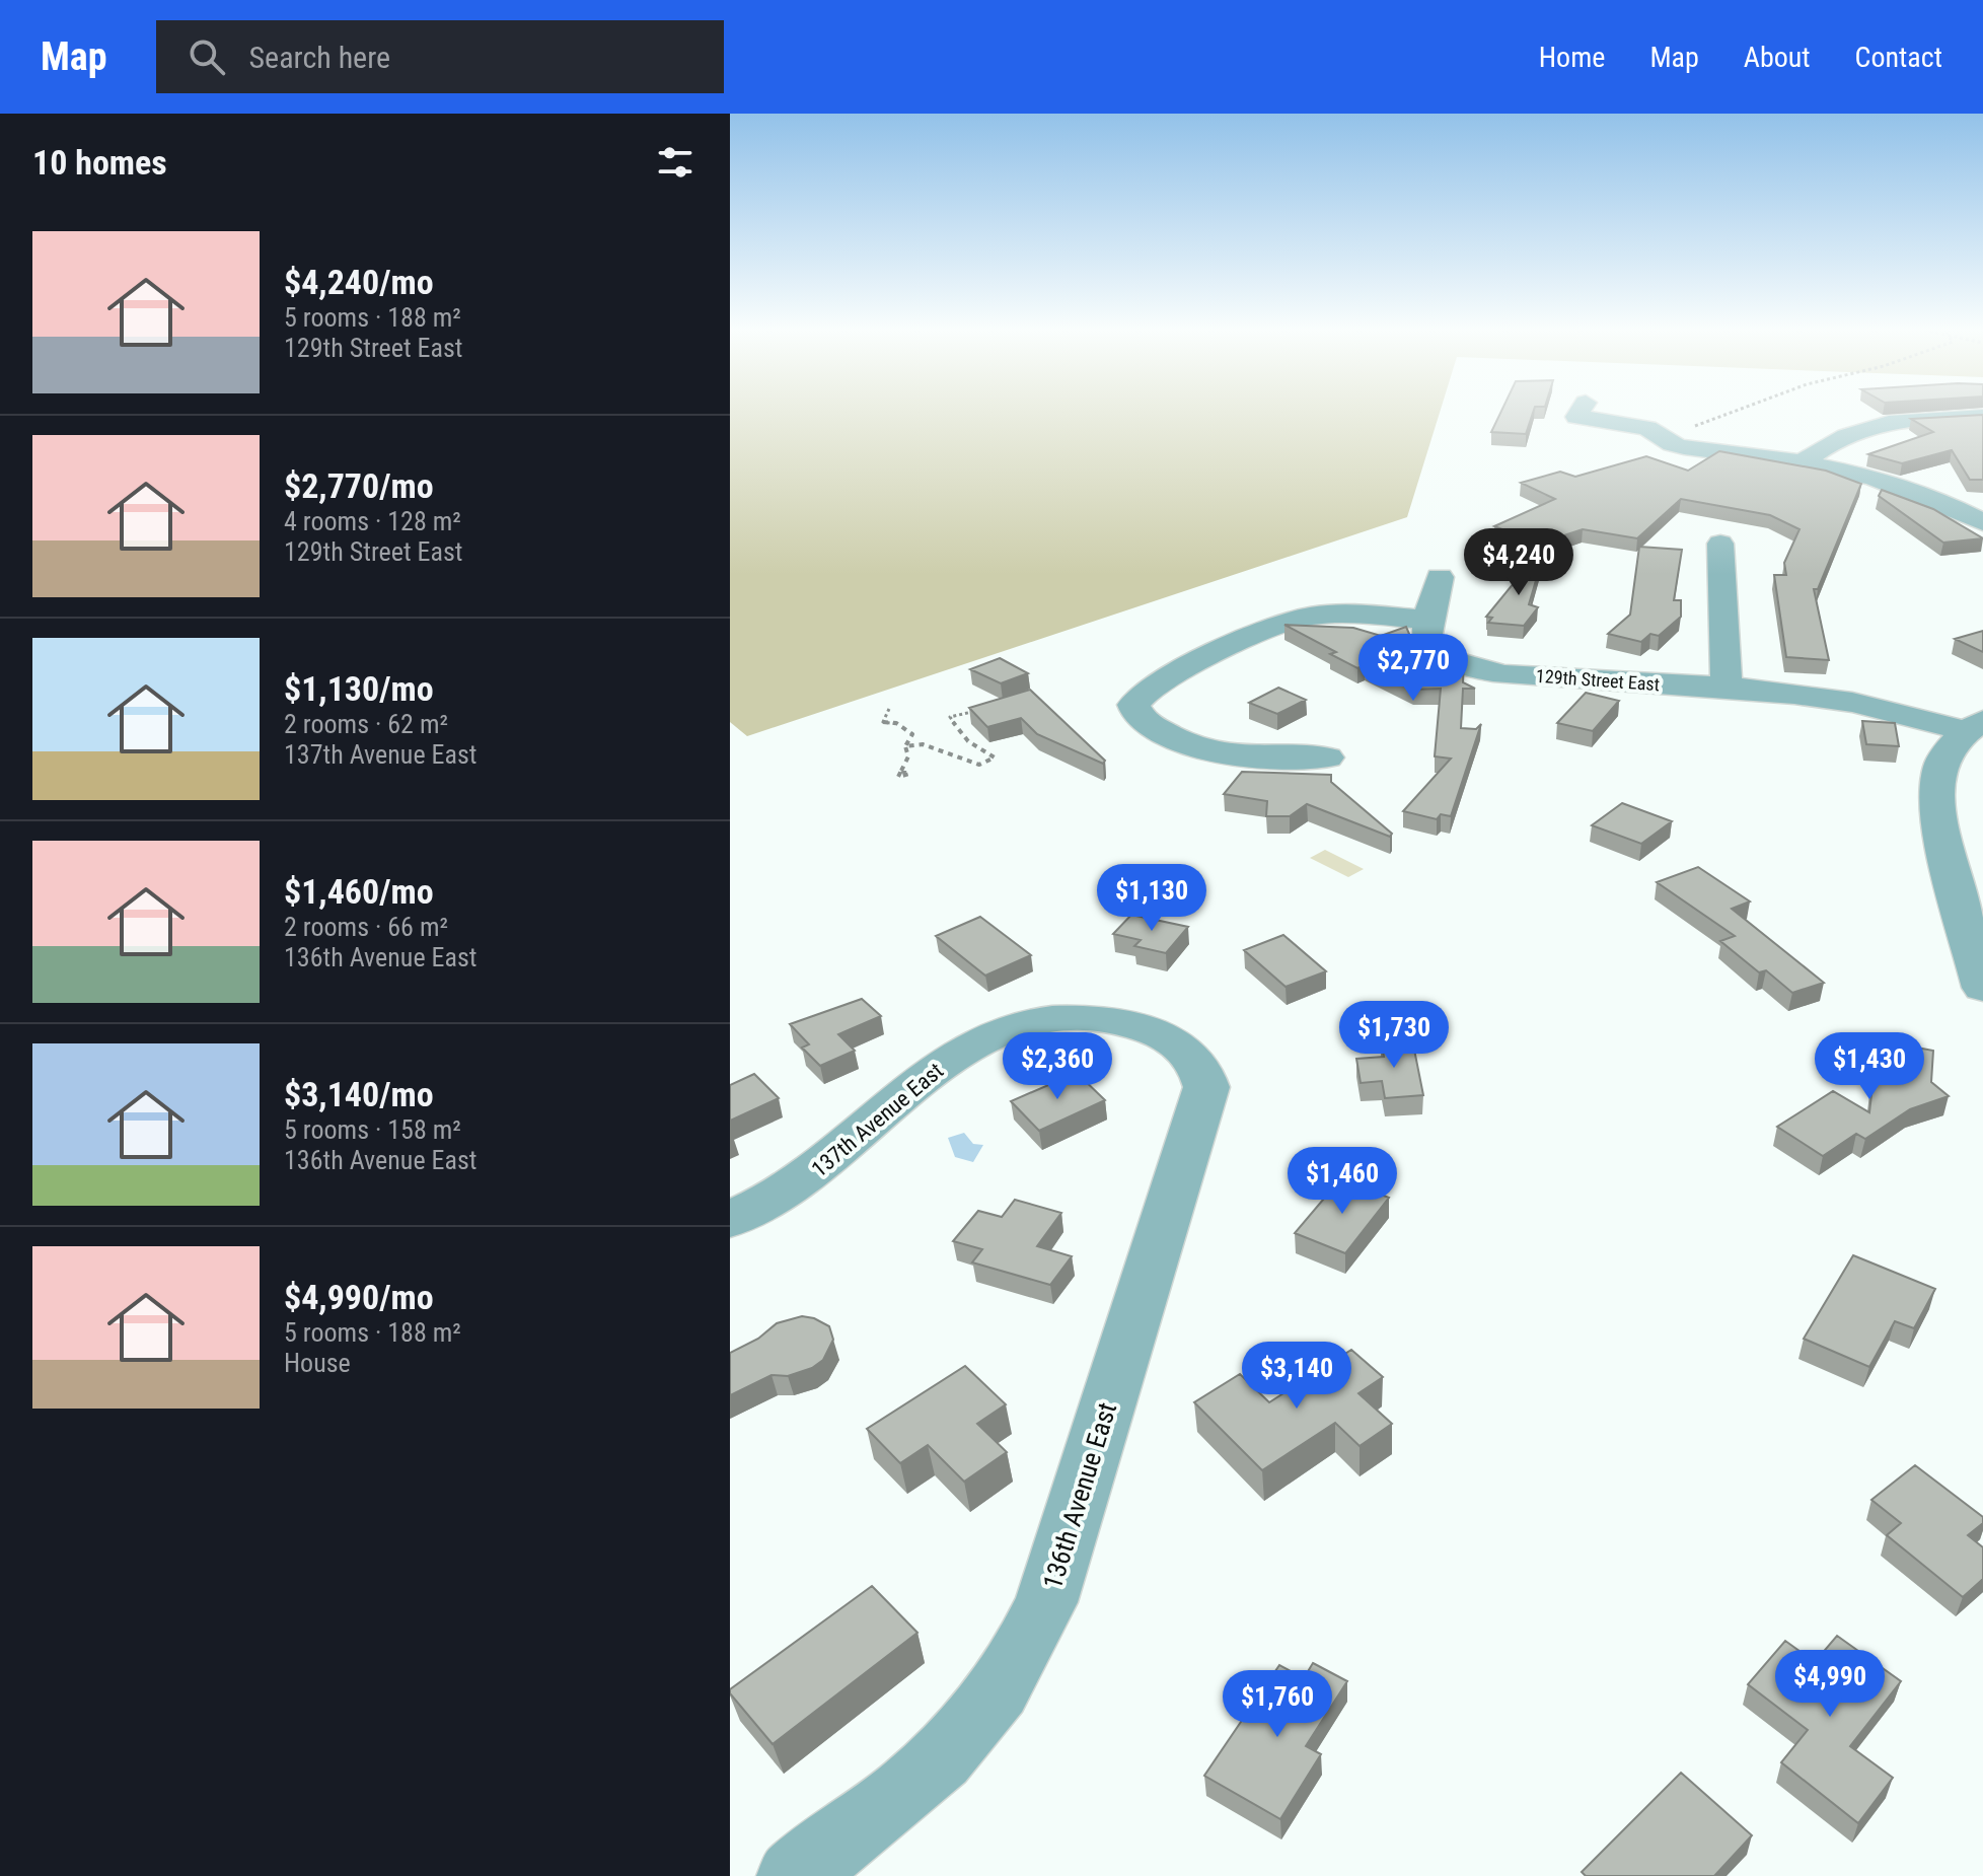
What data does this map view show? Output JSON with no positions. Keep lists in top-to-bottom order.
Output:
{
  "streets": {
    "street": ["129th Street East", "137th Avenue East", "136th Avenue East"]
  },
  "crossings": [
    ["137th Avenue East", "136th Avenue East"]
  ],
  "page": {
    "header": "Map",
    "search": "Search here",
    "nav": [
      "Home",
      "Map",
      "About",
      "Contact"
    ],
    "heading": "10 homes",
    "list": [
      {
        "name": "$4,240/mo",
        "note": "5 rooms · 188 m² · 129th Street East"
      },
      {
        "name": "$2,770/mo",
        "note": "4 rooms · 128 m² · 129th Street East"
      },
      {
        "name": "$1,130/mo",
        "note": "2 rooms · 62 m² · 137th Avenue East"
      },
      {
        "name": "$1,460/mo",
        "note": "2 rooms · 66 m² · 136th Avenue East"
      },
      {
        "name": "$3,140/mo",
        "note": "5 rooms · 158 m² · 136th Avenue East"
      },
      {
        "name": "$4,990/mo",
        "note": "5 rooms · 188 m² · House"
      }
    ],
    "price": [
      "$4,240",
      "$2,770",
      "$1,130",
      "$1,730",
      "$2,360",
      "$1,430",
      "$1,460",
      "$3,140",
      "$4,990",
      "$1,760"
    ]
  }
}
